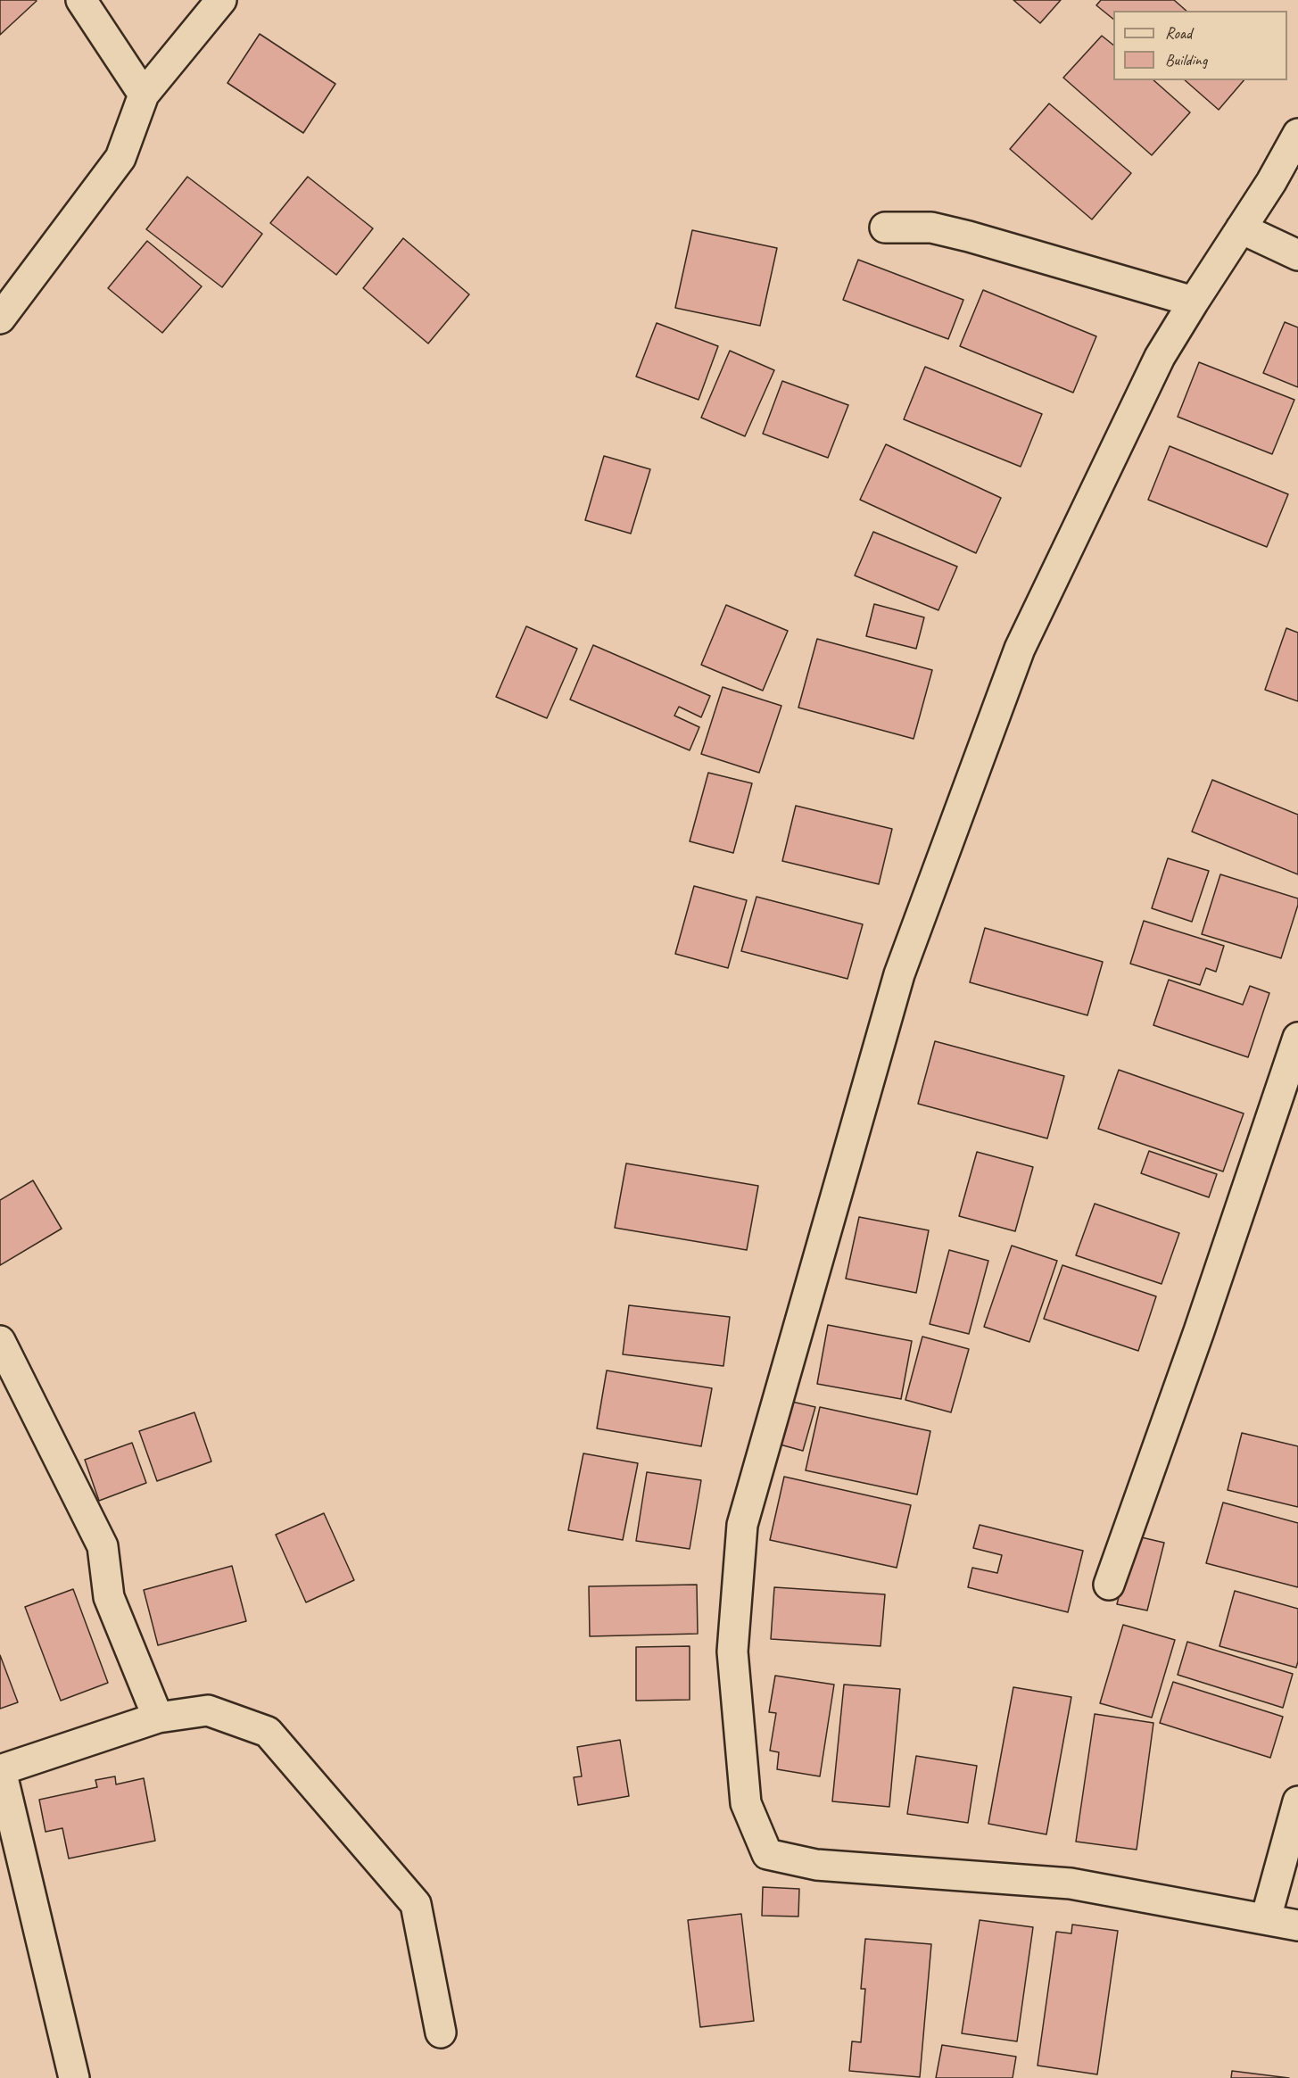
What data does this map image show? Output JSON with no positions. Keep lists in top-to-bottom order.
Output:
{
  "legend": ["Road", "Building"]
}
